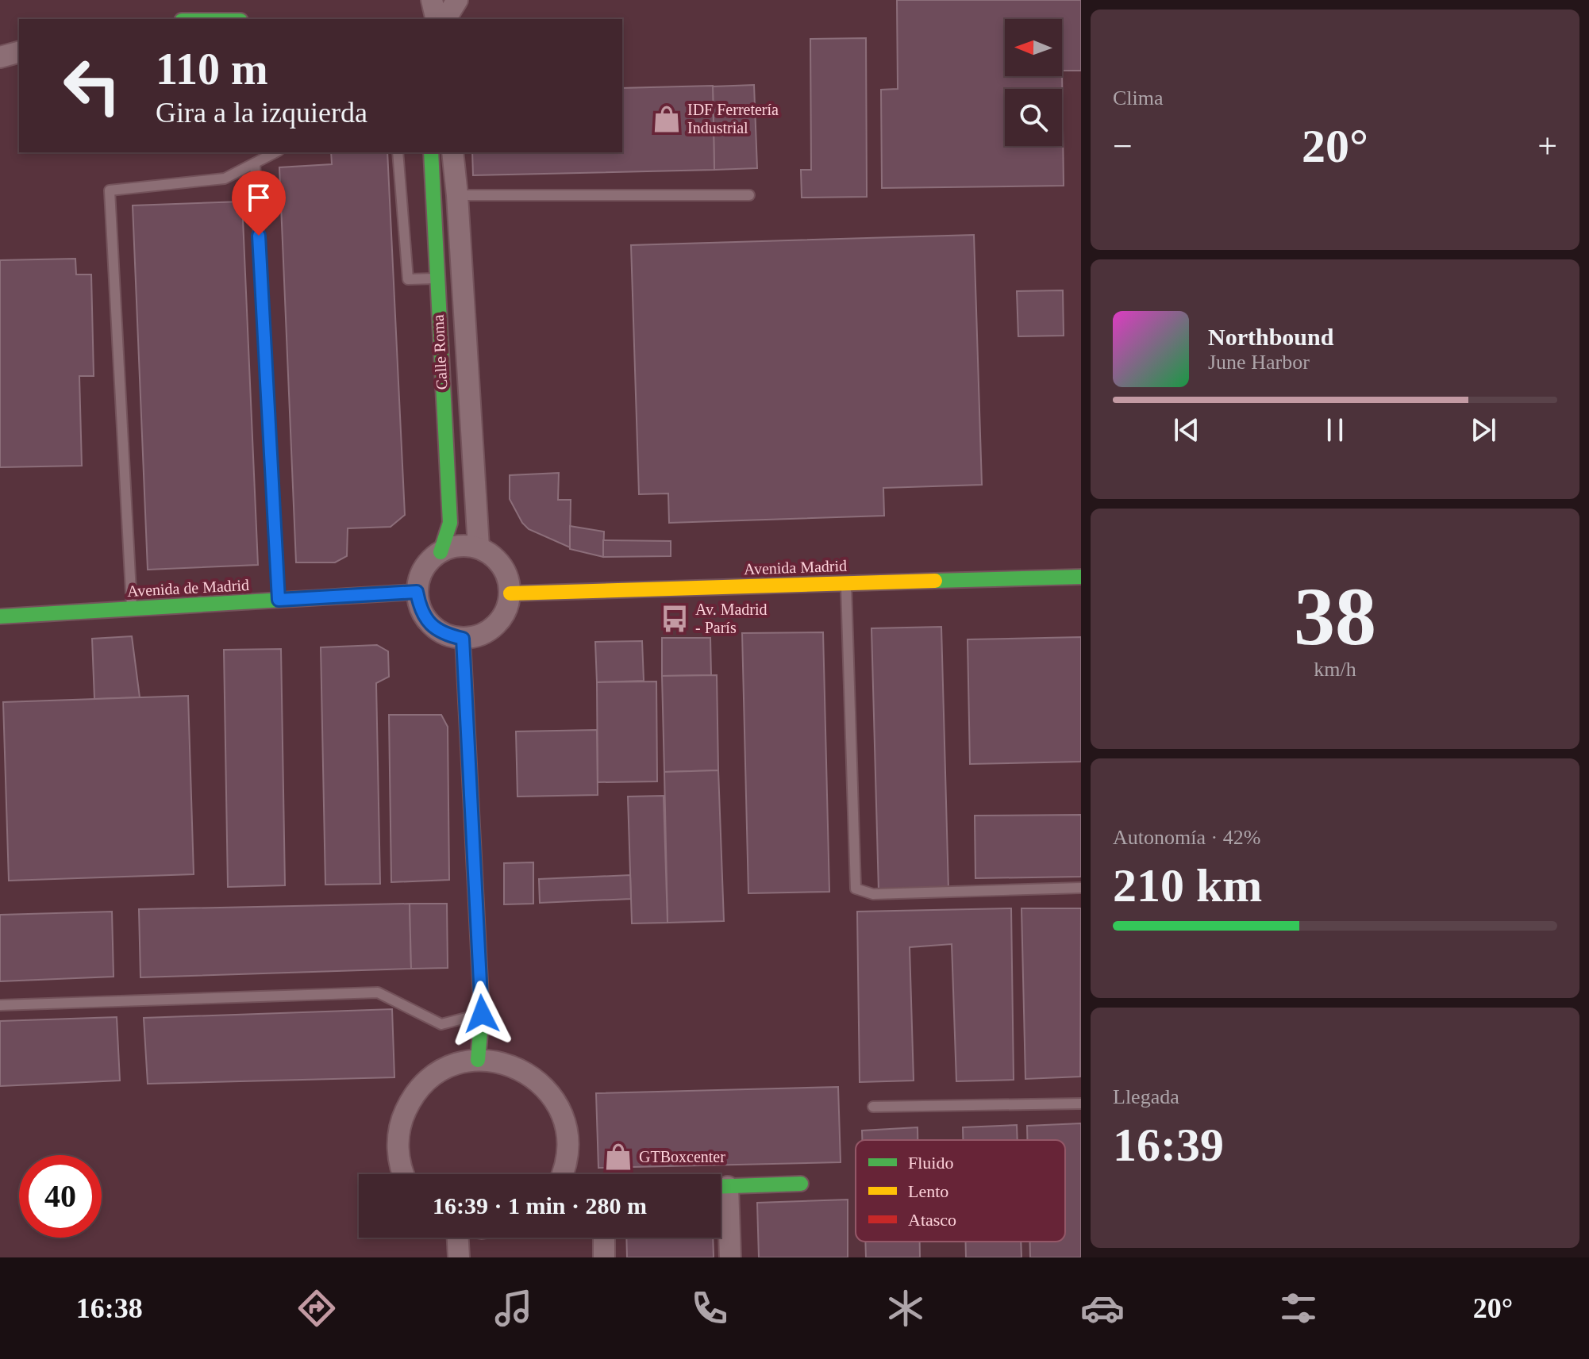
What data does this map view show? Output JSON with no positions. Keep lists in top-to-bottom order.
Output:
{
  "streets": {
    "street": ["Calle Roma", "Avenida Madrid", "Avenida de Madrid"]
  },
  "crossings": [
    ["Calle Roma", "Avenida Madrid"],
    ["Calle Roma", "Avenida de Madrid"],
    ["Avenida Madrid", "Avenida de Madrid"]
  ],
  "places": {
    "shop": ["IDF Ferretería Industrial", "GTBoxcenter"],
    "bus stop": ["Av. Madrid - París"]
  },
  "legend": ["Fluido", "Lento", "Atasco"],
  "north": "left",
  "page": {
    "tile": [
      "Clima",
      ["38", "km/h"],
      ["Autonomía · 42%", "210 km"],
      ["Llegada", "16:39"]
    ],
    "turn": ["110 m", "Gira a la izquierda"],
    "heat": ["−", "20°", "+"],
    "song": ["Northbound", "June Harbor"],
    "limit": "40",
    "trip": "16:39 · 1 min · 280 m",
    "tabs": ["16:38", "20°"]
  }
}
